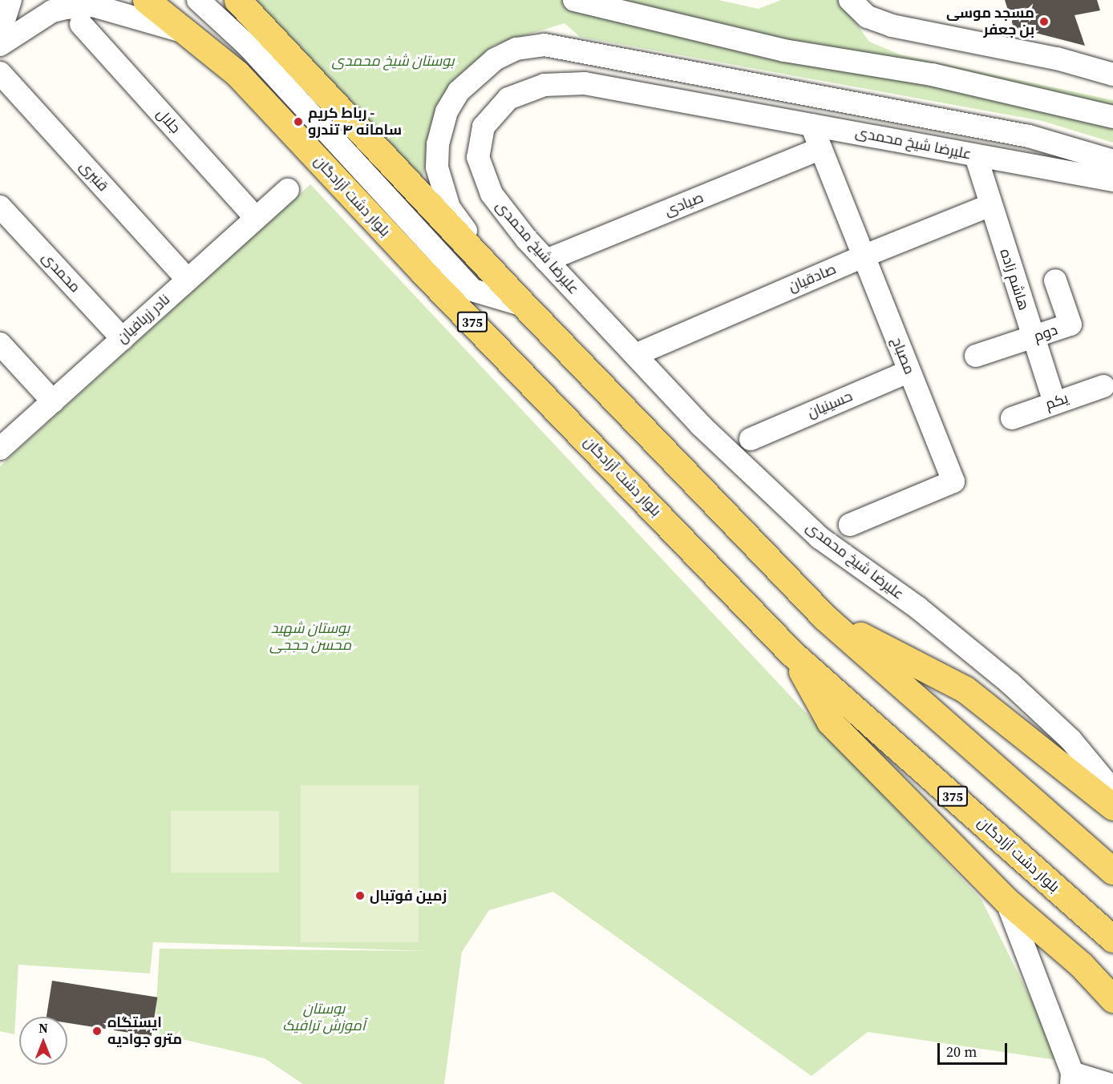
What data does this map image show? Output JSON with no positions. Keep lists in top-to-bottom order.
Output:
{
  "streets": {
    "main road": ["بلوار دشت آزادگان", "375"],
    "street": [
      "جلال",
      "علیرضا شیخ محمدی",
      "قنبری",
      "صیادی",
      "محمدی",
      "صادقیان",
      "هاشم زاده",
      "نادر زربافیان",
      "دوم",
      "مصباح",
      "یکم",
      "حسینیان"
    ]
  },
  "crossings": [
    ["جلال", "نادر زربافیان"],
    ["علیرضا شیخ محمدی", "صیادی"],
    ["علیرضا شیخ محمدی", "صادقیان"],
    ["علیرضا شیخ محمدی", "هاشم زاده"],
    ["علیرضا شیخ محمدی", "مصباح"],
    ["قنبری", "نادر زربافیان"],
    ["صیادی", "مصباح"],
    ["محمدی", "نادر زربافیان"],
    ["صادقیان", "هاشم زاده"],
    ["صادقیان", "مصباح"],
    ["هاشم زاده", "دوم"],
    ["هاشم زاده", "یکم"],
    ["مصباح", "حسینیان"]
  ],
  "parks": ["بوستان شیخ محمدی", "بوستان شهید محسن حججی", "بوستان آموزش ترافیک"],
  "places": [
    "مسجد موسی بن جعفر",
    "رباط کریم - سامانه ۴ تندرو",
    "زمین فوتبال",
    "ایستگاه مترو جوادیه"
  ],
  "scale_bar": "20 m",
  "north": "top"
}
